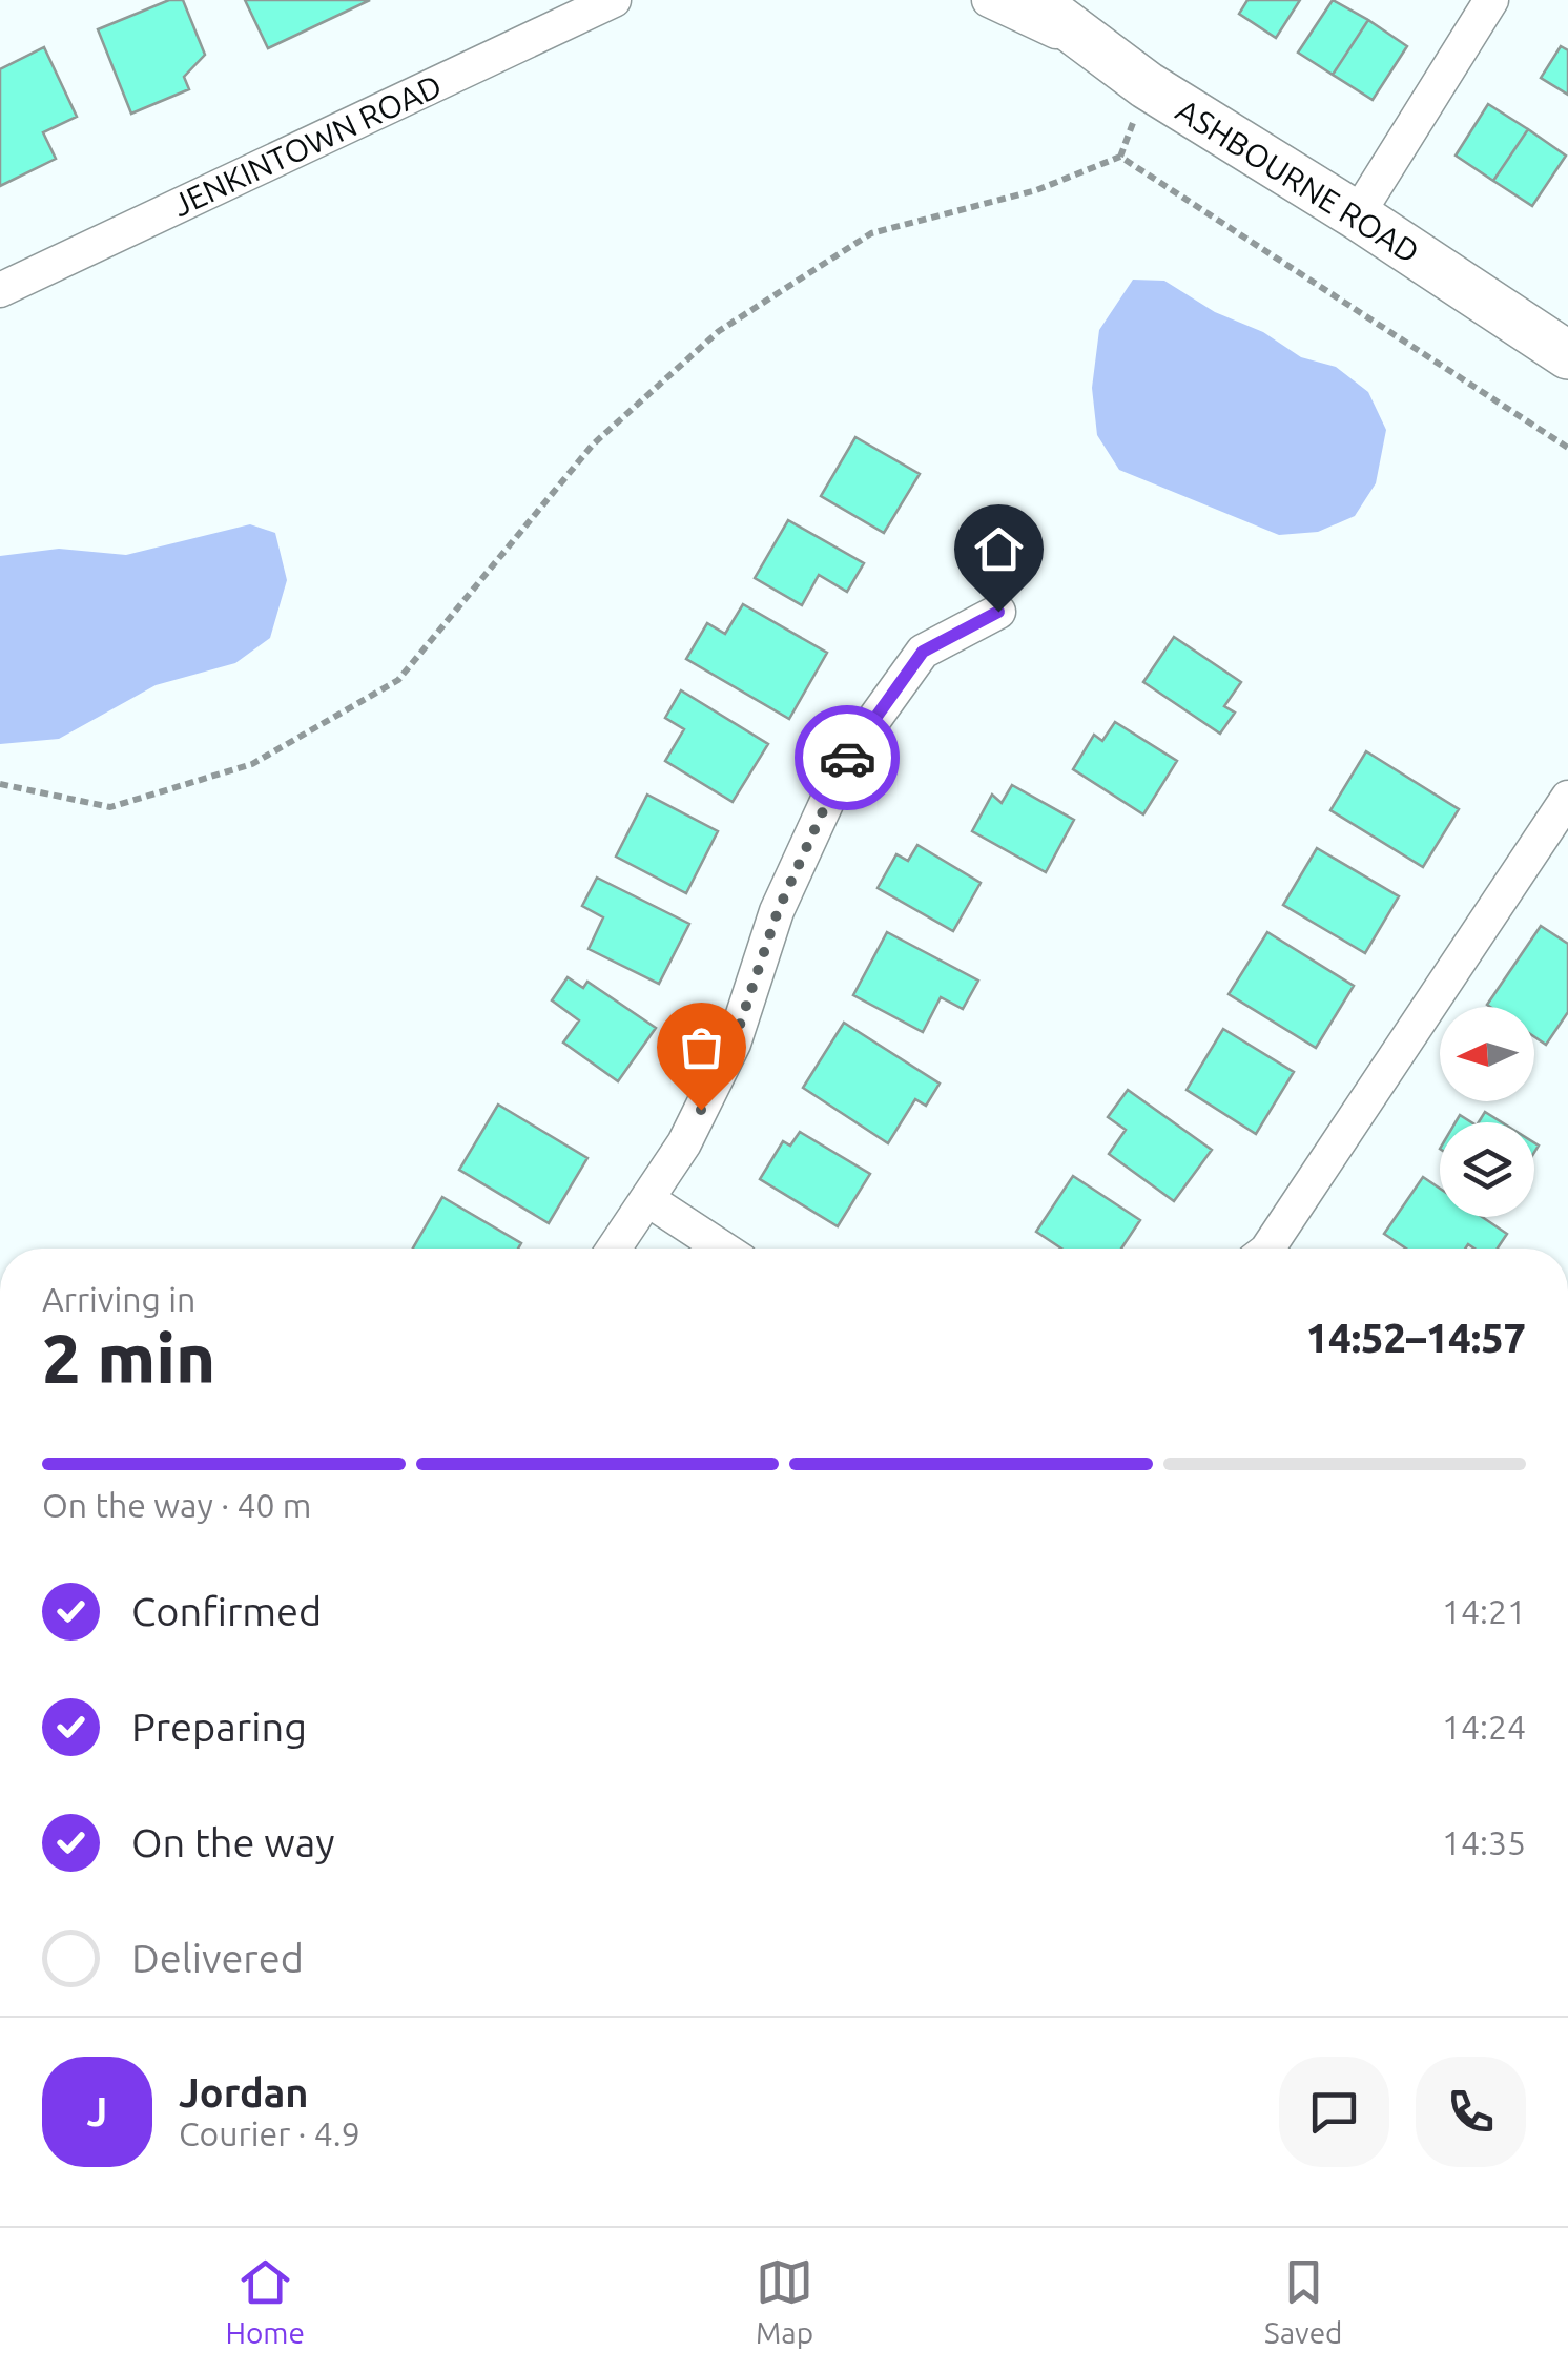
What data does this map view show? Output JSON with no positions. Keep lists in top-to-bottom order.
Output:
{
  "streets": {
    "street": ["JENKINTOWN ROAD", "ASHBOURNE ROAD"]
  },
  "north": "left",
  "page": {
    "heading": ["2 min", "Arriving in", "14:52–14:57"],
    "panel": ["Jordan", "Courier · 4.9"],
    "bar": "On the way · 40 m",
    "list": [
      ["Confirmed", "14:21"],
      ["Preparing", "14:24"],
      ["On the way", "14:35"],
      "Delivered"
    ],
    "round": "J",
    "tabs": ["Home", "Map", "Saved"]
  }
}
